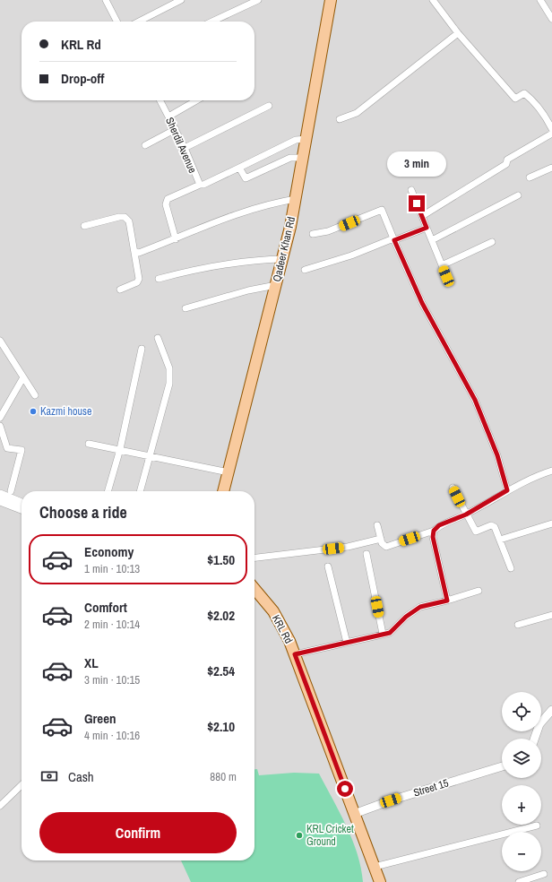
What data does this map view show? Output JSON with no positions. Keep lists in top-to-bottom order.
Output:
{
  "streets": {
    "main road": ["Qadeer Khan Rd", "KRL Rd"],
    "street": ["Sherdil Avenue", "Street 15"]
  },
  "crossings": [
    ["Sherdil Avenue", "Qadeer Khan Rd"],
    ["KRL Rd", "Street 15"]
  ],
  "places": ["Kazmi house", "KRL Cricket Ground"],
  "page": {
    "banner": ["KRL Rd", "Drop-off"],
    "bubble": "3 min",
    "heading": "Choose a ride",
    "list": [
      {
        "name": "Economy",
        "note": "1 min · 10:13",
        "value": "$1.50"
      },
      {
        "name": "Comfort",
        "note": "2 min · 10:14",
        "value": "$2.02"
      },
      {
        "name": "XL",
        "note": "3 min · 10:15",
        "value": "$2.54"
      },
      {
        "name": "Green",
        "note": "4 min · 10:16",
        "value": "$2.10"
      }
    ],
    "map_buttons": ["+", "−"],
    "pay": ["Cash", "880 m"],
    "buttons": "Confirm"
  }
}
